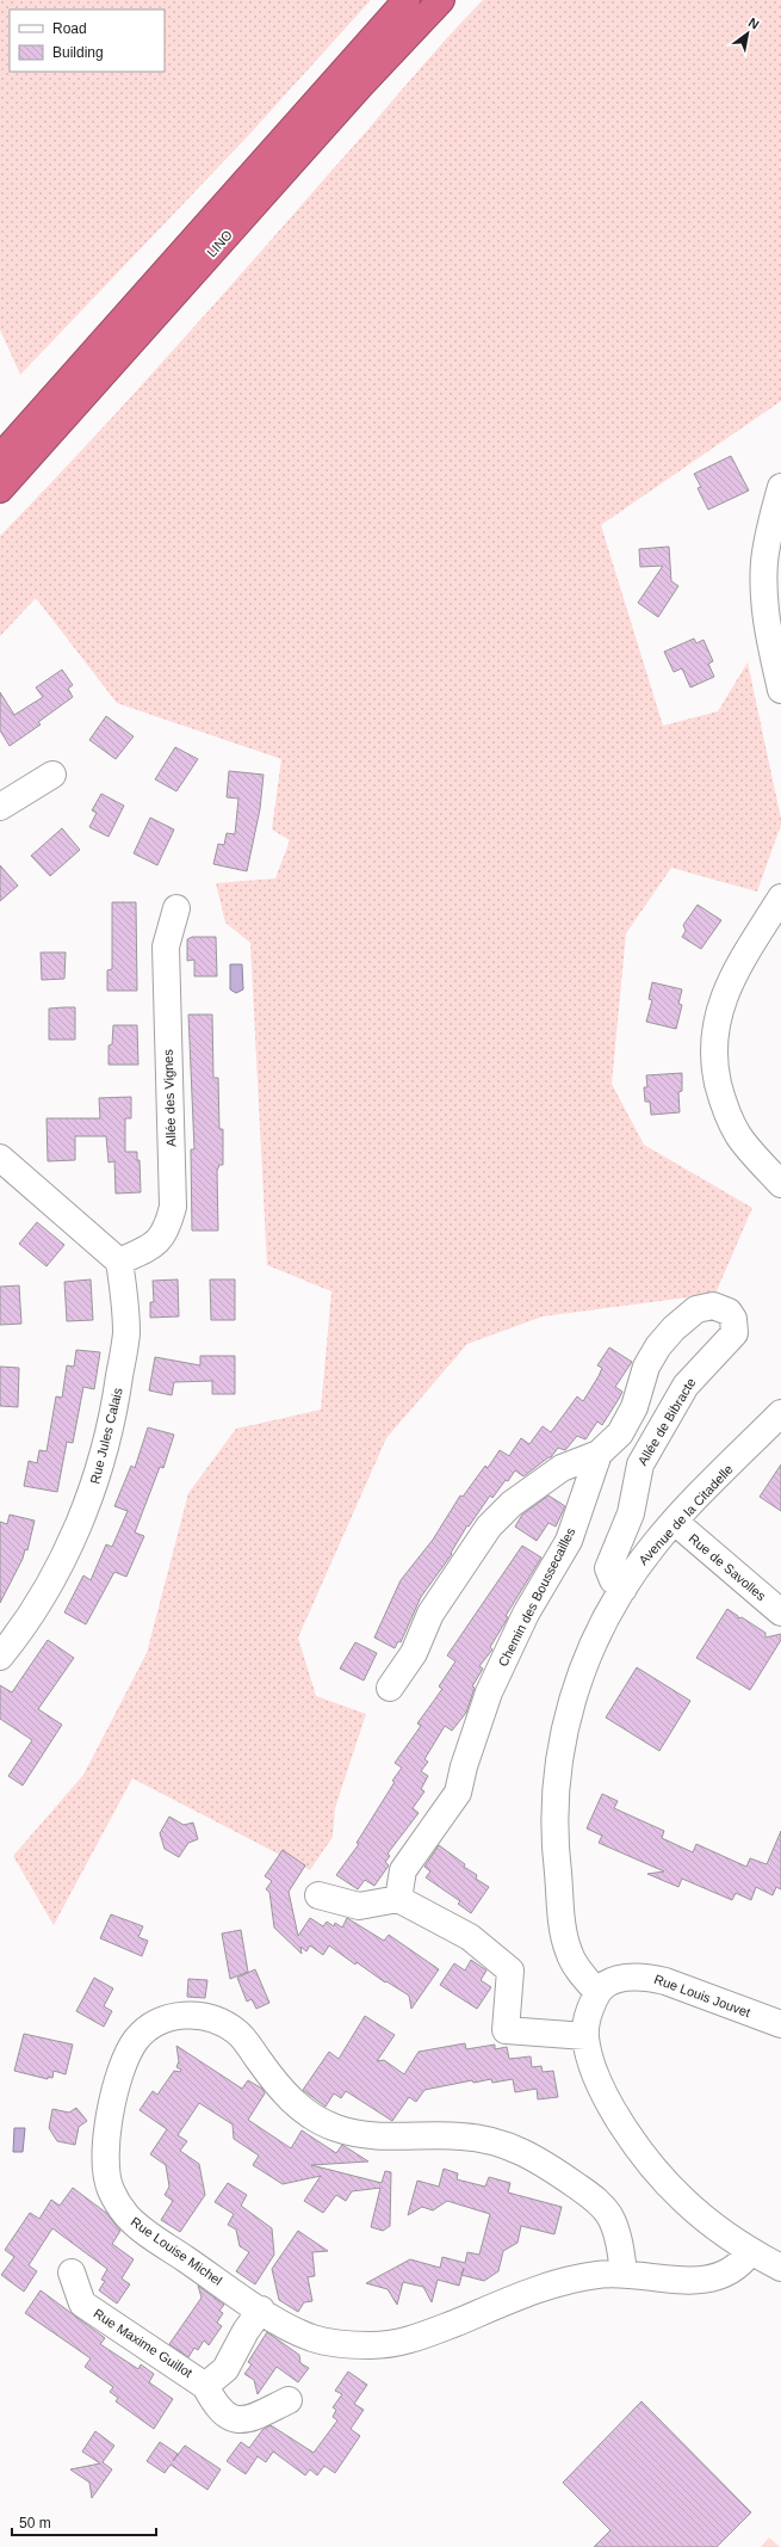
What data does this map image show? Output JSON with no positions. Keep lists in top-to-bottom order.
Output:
{
  "streets": {
    "highway": ["LINO"],
    "street": [
      "Allée des Vignes",
      "Allée de Bibracte",
      "Rue Jules Calais",
      "Avenue de la Citadelle",
      "Rue de Savolles",
      "Chemin des Boussecailles",
      "Rue Louis Jouvet",
      "Rue Louise Michel",
      "Rue Maxime Guillot"
    ]
  },
  "crossings": [
    ["Allée des Vignes", "Rue Jules Calais"],
    ["Allée de Bibracte", "Avenue de la Citadelle"],
    ["Allée de Bibracte", "Chemin des Boussecailles"],
    ["Avenue de la Citadelle", "Rue de Savolles"],
    ["Avenue de la Citadelle", "Rue Louis Jouvet"]
  ],
  "legend": ["Road", "Building"],
  "scale_bar": "50 m",
  "north": "top right"
}
